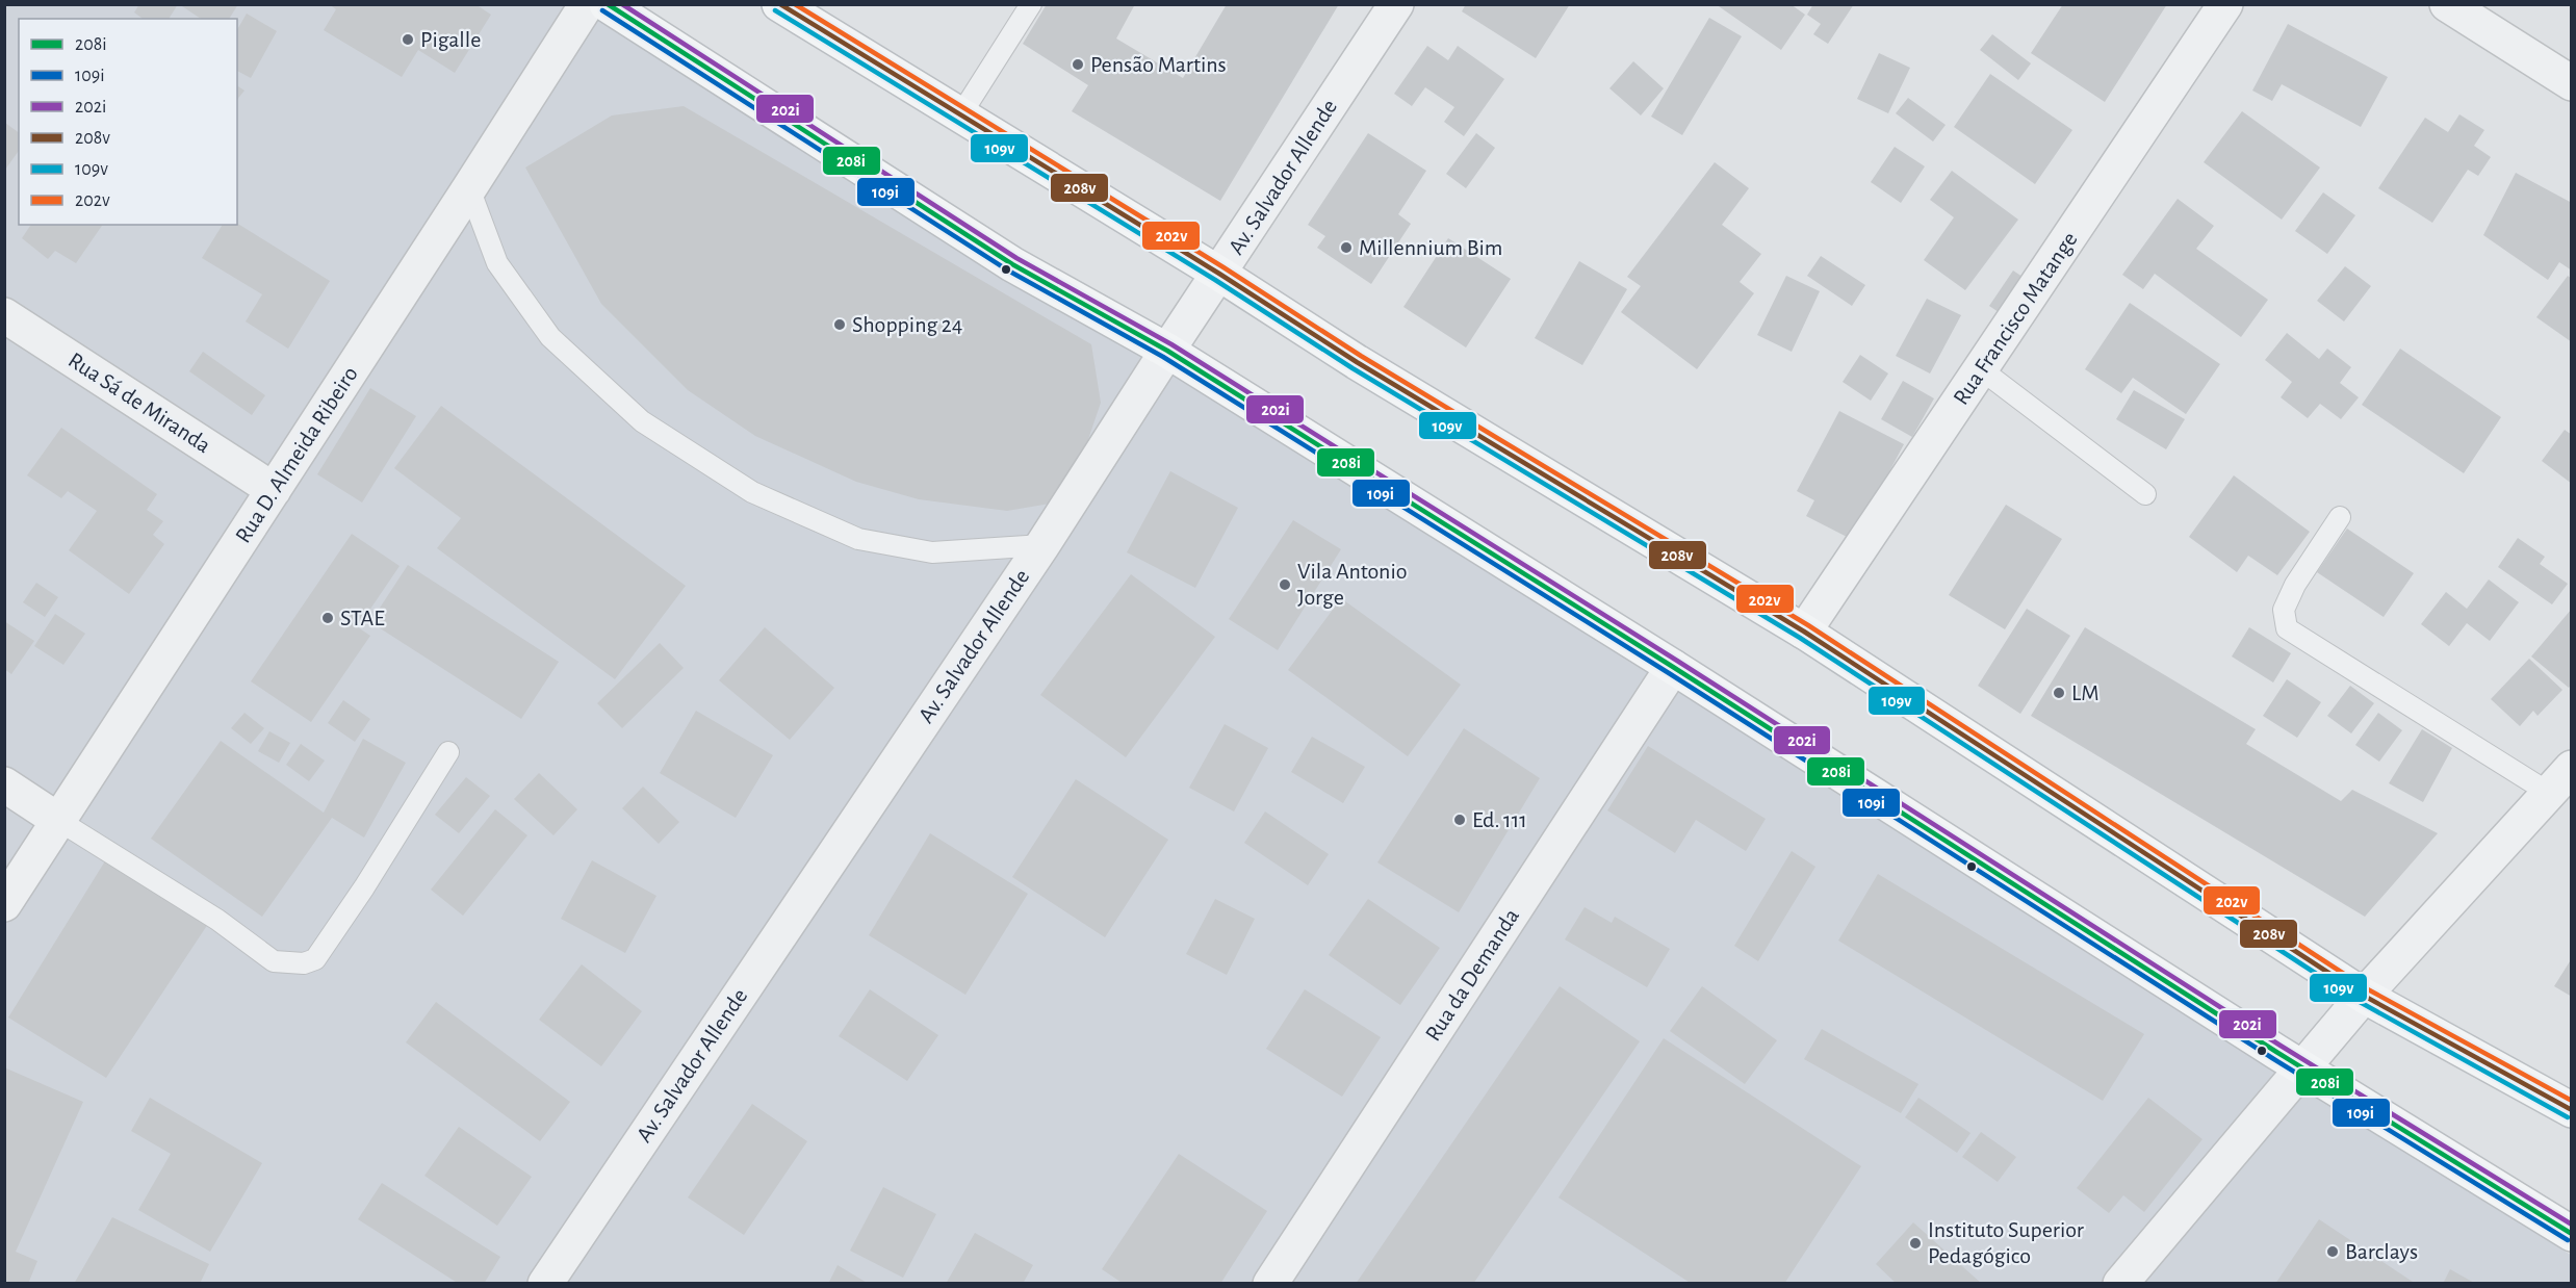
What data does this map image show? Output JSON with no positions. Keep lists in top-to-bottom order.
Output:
{
  "streets": {
    "street": [
      "Av. Salvador Allende",
      "Rua Francisco Matange",
      "Rua Sá de Miranda",
      "Rua D. Almeida Ribeiro",
      "Rua da Demanda"
    ]
  },
  "crossings": [
    ["Rua Sá de Miranda", "Rua D. Almeida Ribeiro"]
  ],
  "places": [
    "Pigalle",
    "Pensão Martins",
    "Millennium Bim",
    "Shopping 24",
    "Vila Antonio Jorge",
    "STAE",
    "LM",
    "Ed. 111",
    "Instituto Superior Pedagógico",
    "Barclays"
  ],
  "lines": [
    "transit line 208i",
    "transit line 202i",
    "transit line 208v",
    "transit line 202v",
    "transit line 109i",
    "transit line 109v"
  ],
  "legend": [
    "208i",
    "109i",
    "202i",
    "208v",
    "109v",
    "202v"
  ]
}
